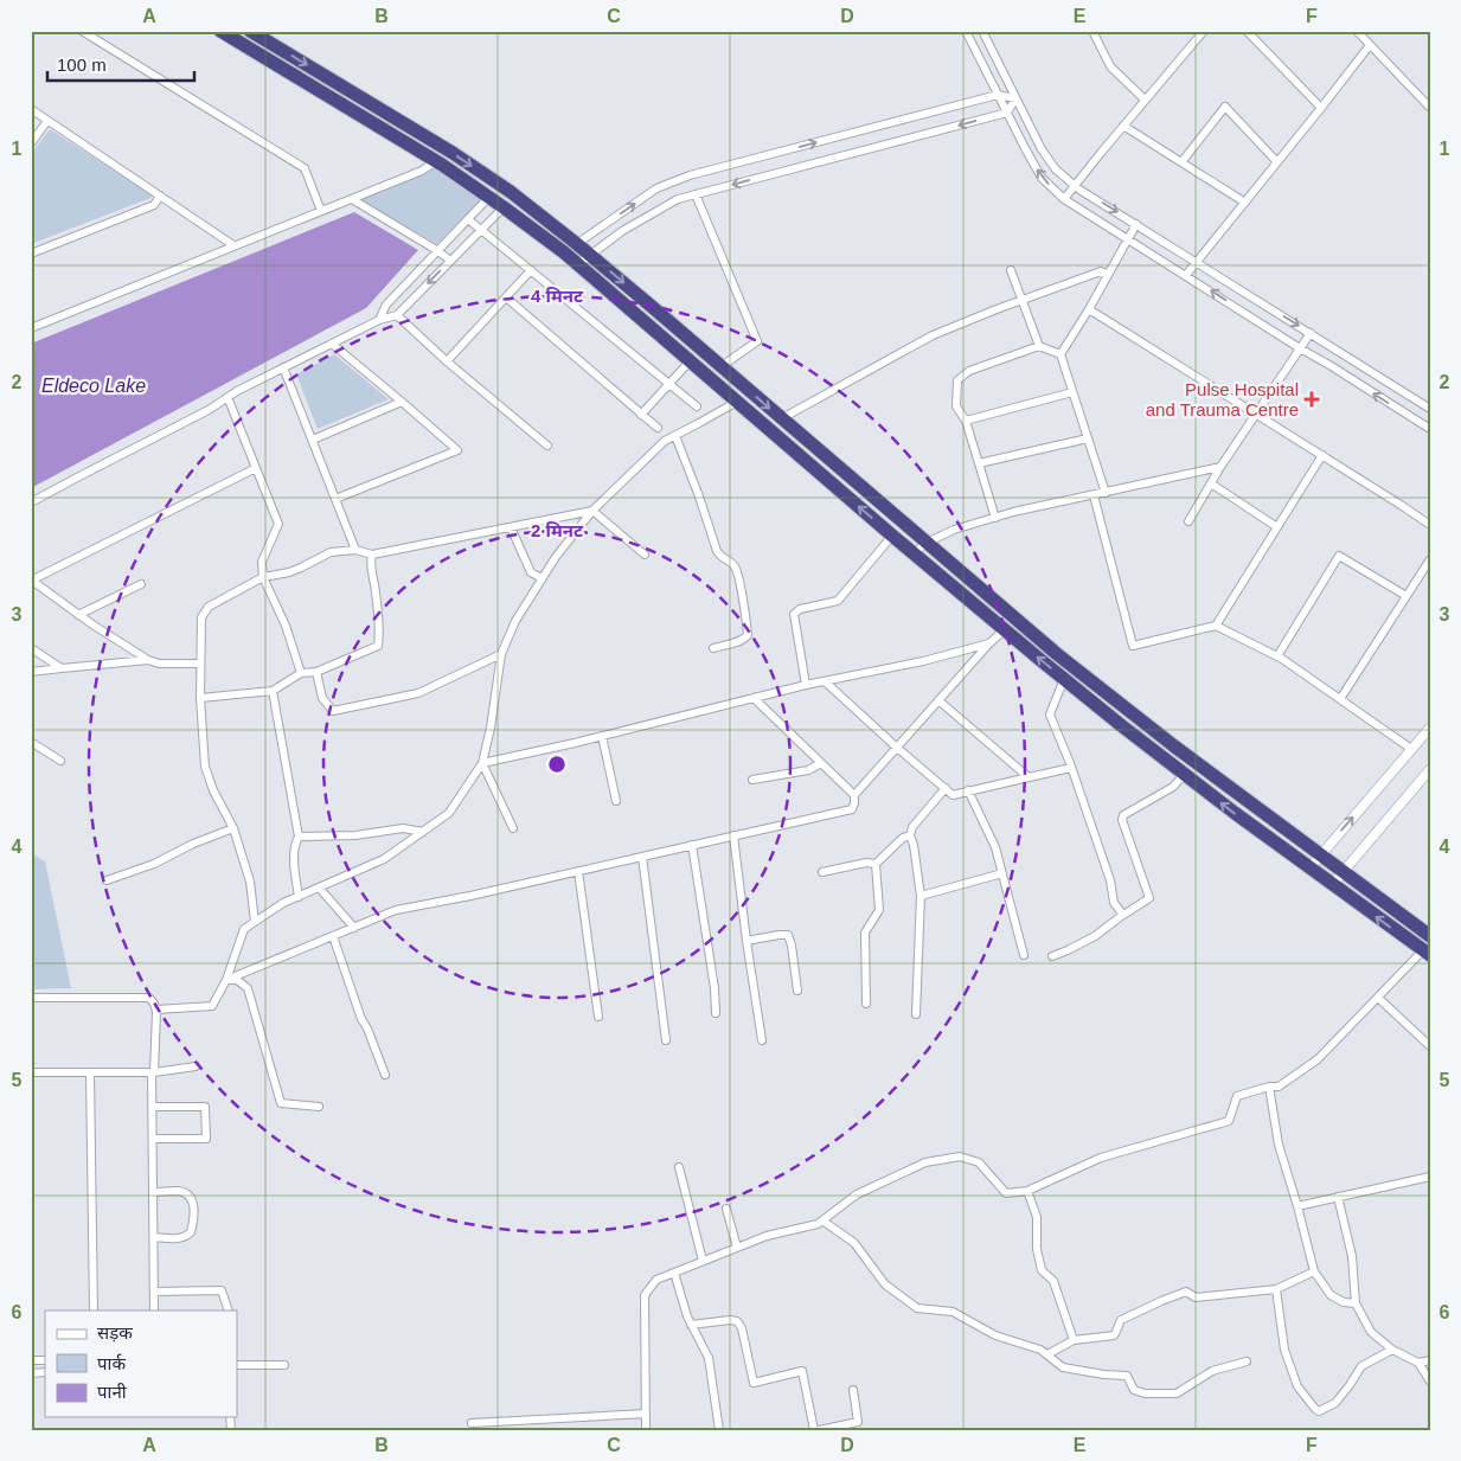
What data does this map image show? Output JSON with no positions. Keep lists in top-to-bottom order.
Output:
{
  "water": ["Eldeco Lake"],
  "places": {
    "health": ["Pulse Hospital and Trauma Centre"]
  },
  "legend": ["सड़क", "पार्क", "पानी"],
  "scale_bar": "100 m",
  "grid": {
    "columns": [
      "A",
      "B",
      "C",
      "D",
      "E",
      "F"
    ],
    "rows": [
      "1",
      "2",
      "3",
      "4",
      "5",
      "6"
    ]
  },
  "rings": ["4 मिनट", "2 मिनट"]
}
